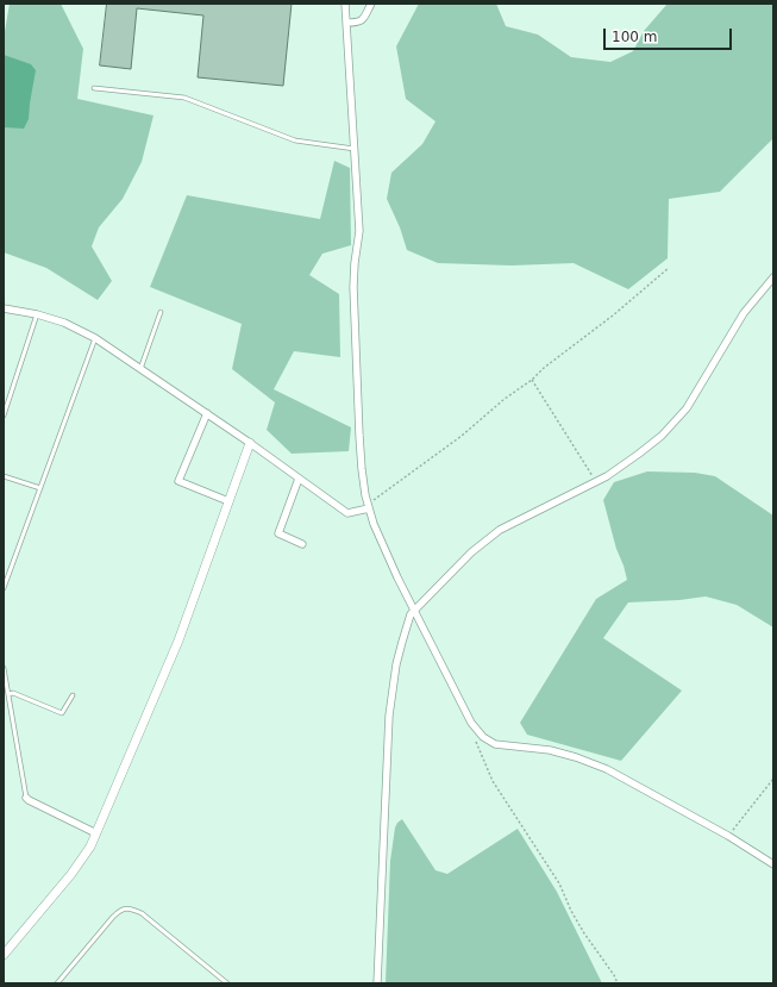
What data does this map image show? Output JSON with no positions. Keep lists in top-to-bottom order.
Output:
{
  "scale_bar": "100 m"
}
